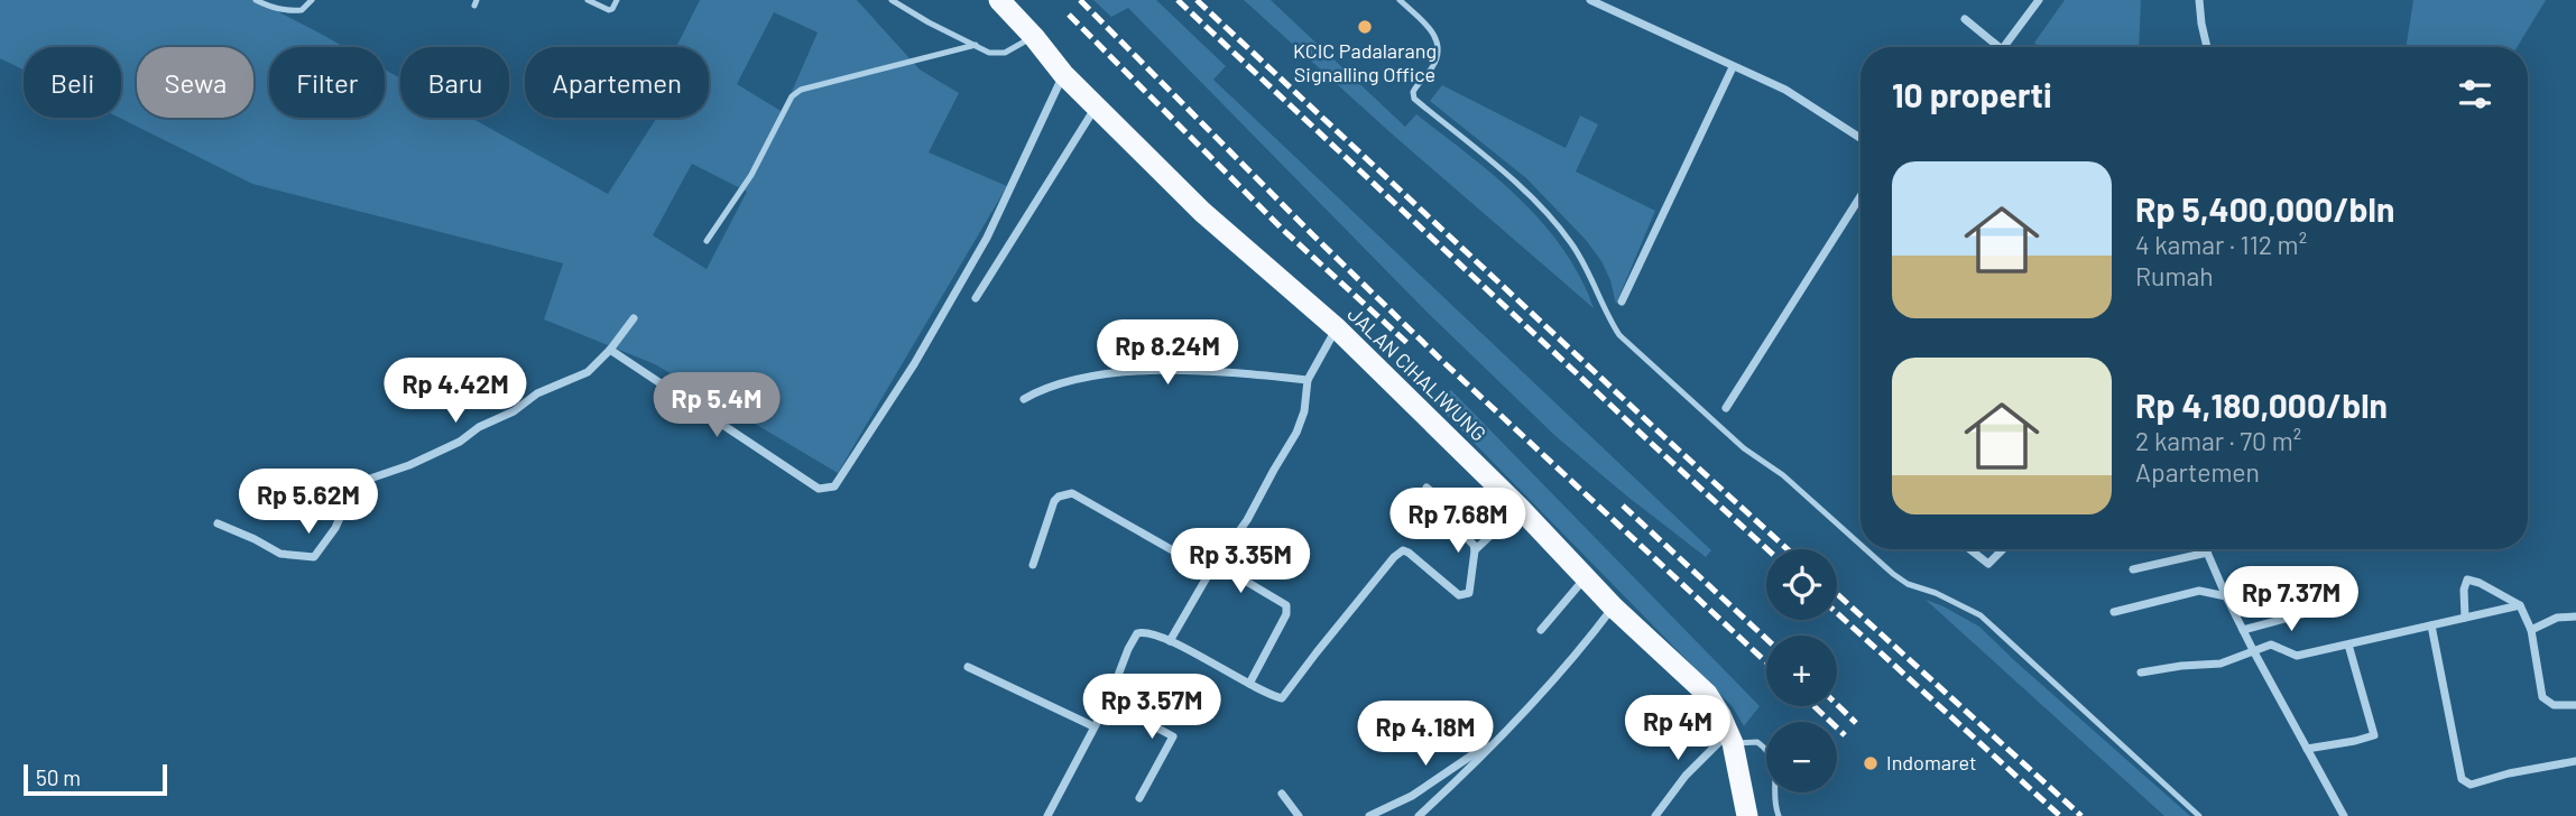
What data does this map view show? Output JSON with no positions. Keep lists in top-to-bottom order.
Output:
{
  "streets": {
    "highway": ["JALAN CIHALIWUNG"]
  },
  "places": ["KCIC Padalarang Signalling Office", "Indomaret"],
  "scale_bar": "50 m",
  "page": {
    "chip": [
      "Beli",
      "Sewa",
      "Filter",
      "Baru",
      "Apartemen"
    ],
    "heading": "10 properti",
    "list": [
      {
        "name": "Rp 5,400,000/bln",
        "note": "4 kamar · 112 m² · Rumah"
      },
      {
        "name": "Rp 4,180,000/bln",
        "note": "2 kamar · 70 m² · Apartemen"
      }
    ],
    "price": [
      "Rp 8.24M",
      "Rp 4.42M",
      "Rp 5.4M",
      "Rp 5.62M",
      "Rp 7.68M",
      "Rp 3.35M",
      "Rp 7.37M",
      "Rp 3.57M",
      "Rp 4M",
      "Rp 4.18M"
    ],
    "map_buttons": ["+", "−"],
    "scale": "50 m"
  }
}
